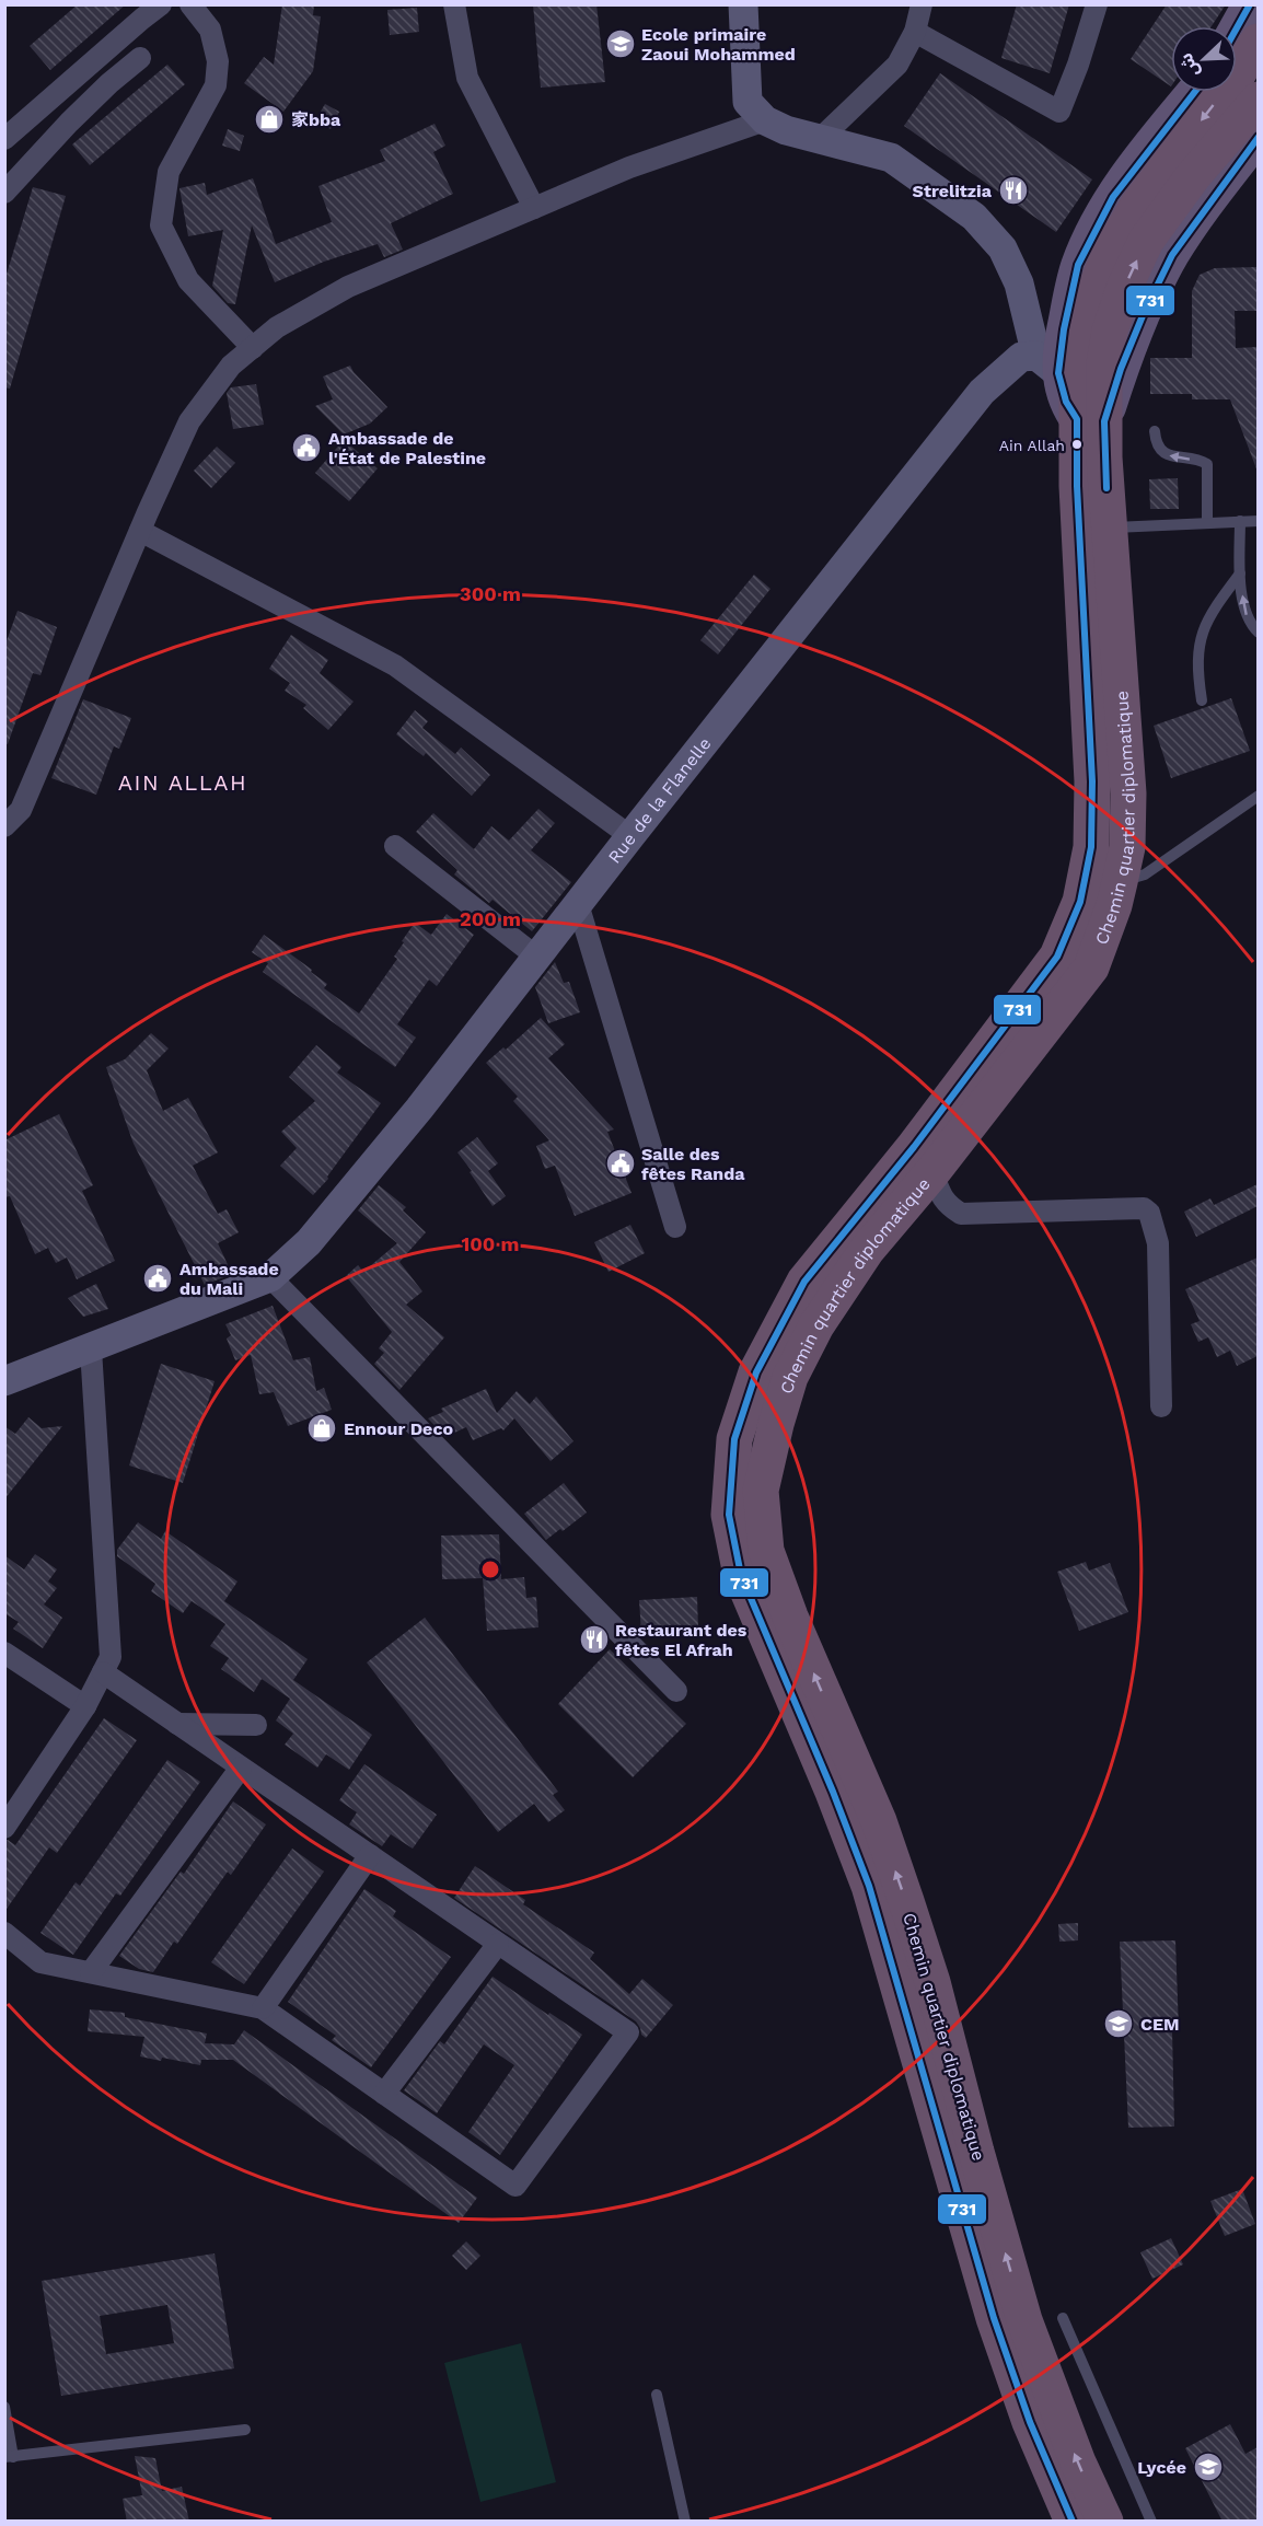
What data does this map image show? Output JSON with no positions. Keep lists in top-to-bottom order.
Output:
{
  "streets": {
    "highway": ["Chemin quartier diplomatique"],
    "street": ["Rue de la Flanelle"]
  },
  "districts": ["AIN ALLAH"],
  "places": {
    "school or university": ["Ecole primaire Zaoui Mohammed", "CEM", "Lycée"],
    "shop": ["家bba", "Ennour Deco"],
    "restaurant": ["Strelitzia", "Restaurant des fêtes El Afrah"],
    "other": ["Ain Allah"],
    "public building": ["Ambassade de l'État de Palestine", "Salle des fêtes Randa", "Ambassade du Mali"]
  },
  "lines": ["transit line 731"],
  "north": "bottom left",
  "rings": ["300 m", "200 m", "100 m"]
}
